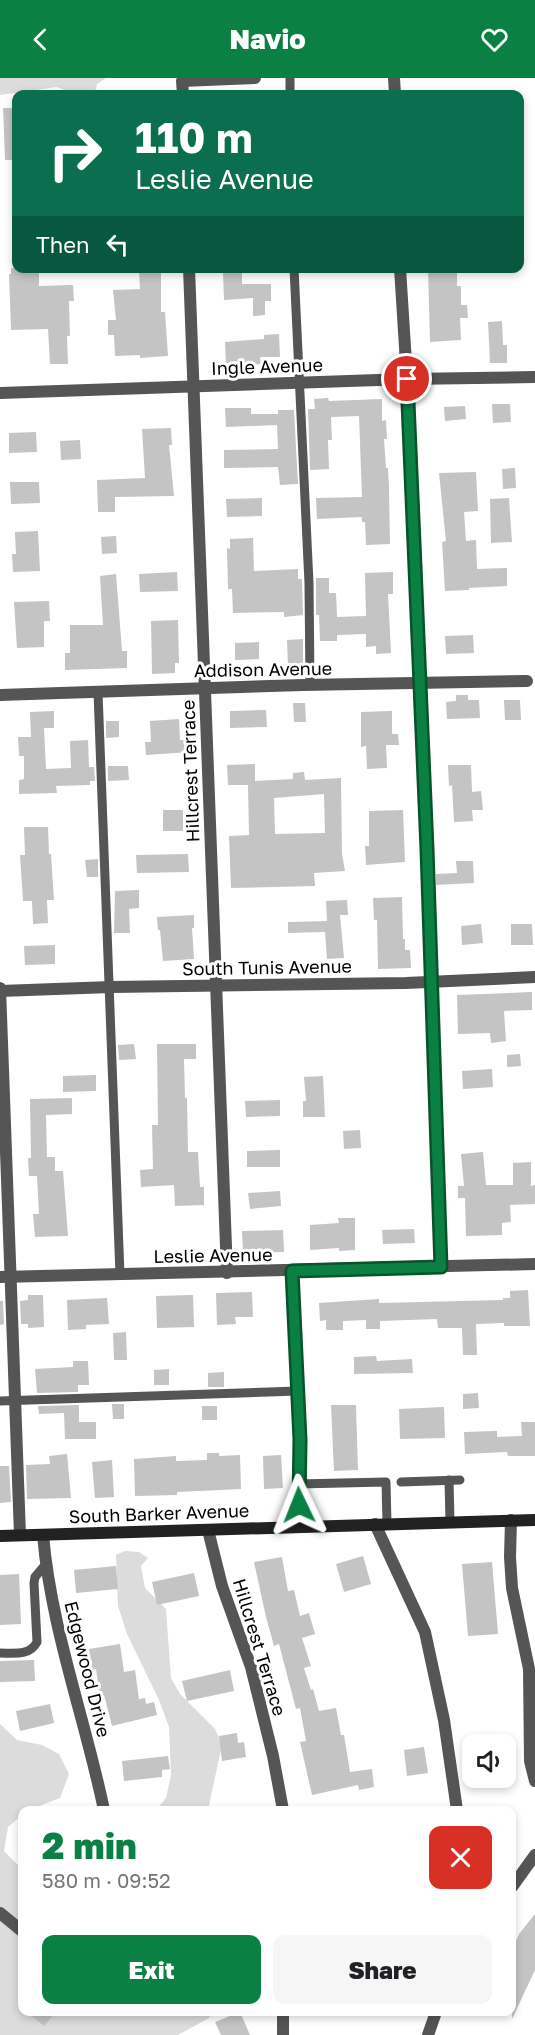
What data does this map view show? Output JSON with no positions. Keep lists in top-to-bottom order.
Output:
{
  "streets": {
    "main road": ["South Barker Avenue"],
    "street": [
      "Ingle Avenue",
      "Addison Avenue",
      "Hillcrest Terrace",
      "South Tunis Avenue",
      "Leslie Avenue",
      "Edgewood Drive"
    ]
  },
  "crossings": [
    ["Ingle Avenue", "Hillcrest Terrace"],
    ["Addison Avenue", "Hillcrest Terrace"],
    ["Hillcrest Terrace", "South Tunis Avenue"],
    ["Hillcrest Terrace", "Leslie Avenue"],
    ["Hillcrest Terrace", "South Barker Avenue"],
    ["South Barker Avenue", "Edgewood Drive"]
  ],
  "page": {
    "header": "Navio",
    "turn": ["110 m", "Leslie Avenue"],
    "then": "Then",
    "heading": ["2 min", "580 m · 09:52"],
    "buttons": ["Exit", "Share"]
  }
}
